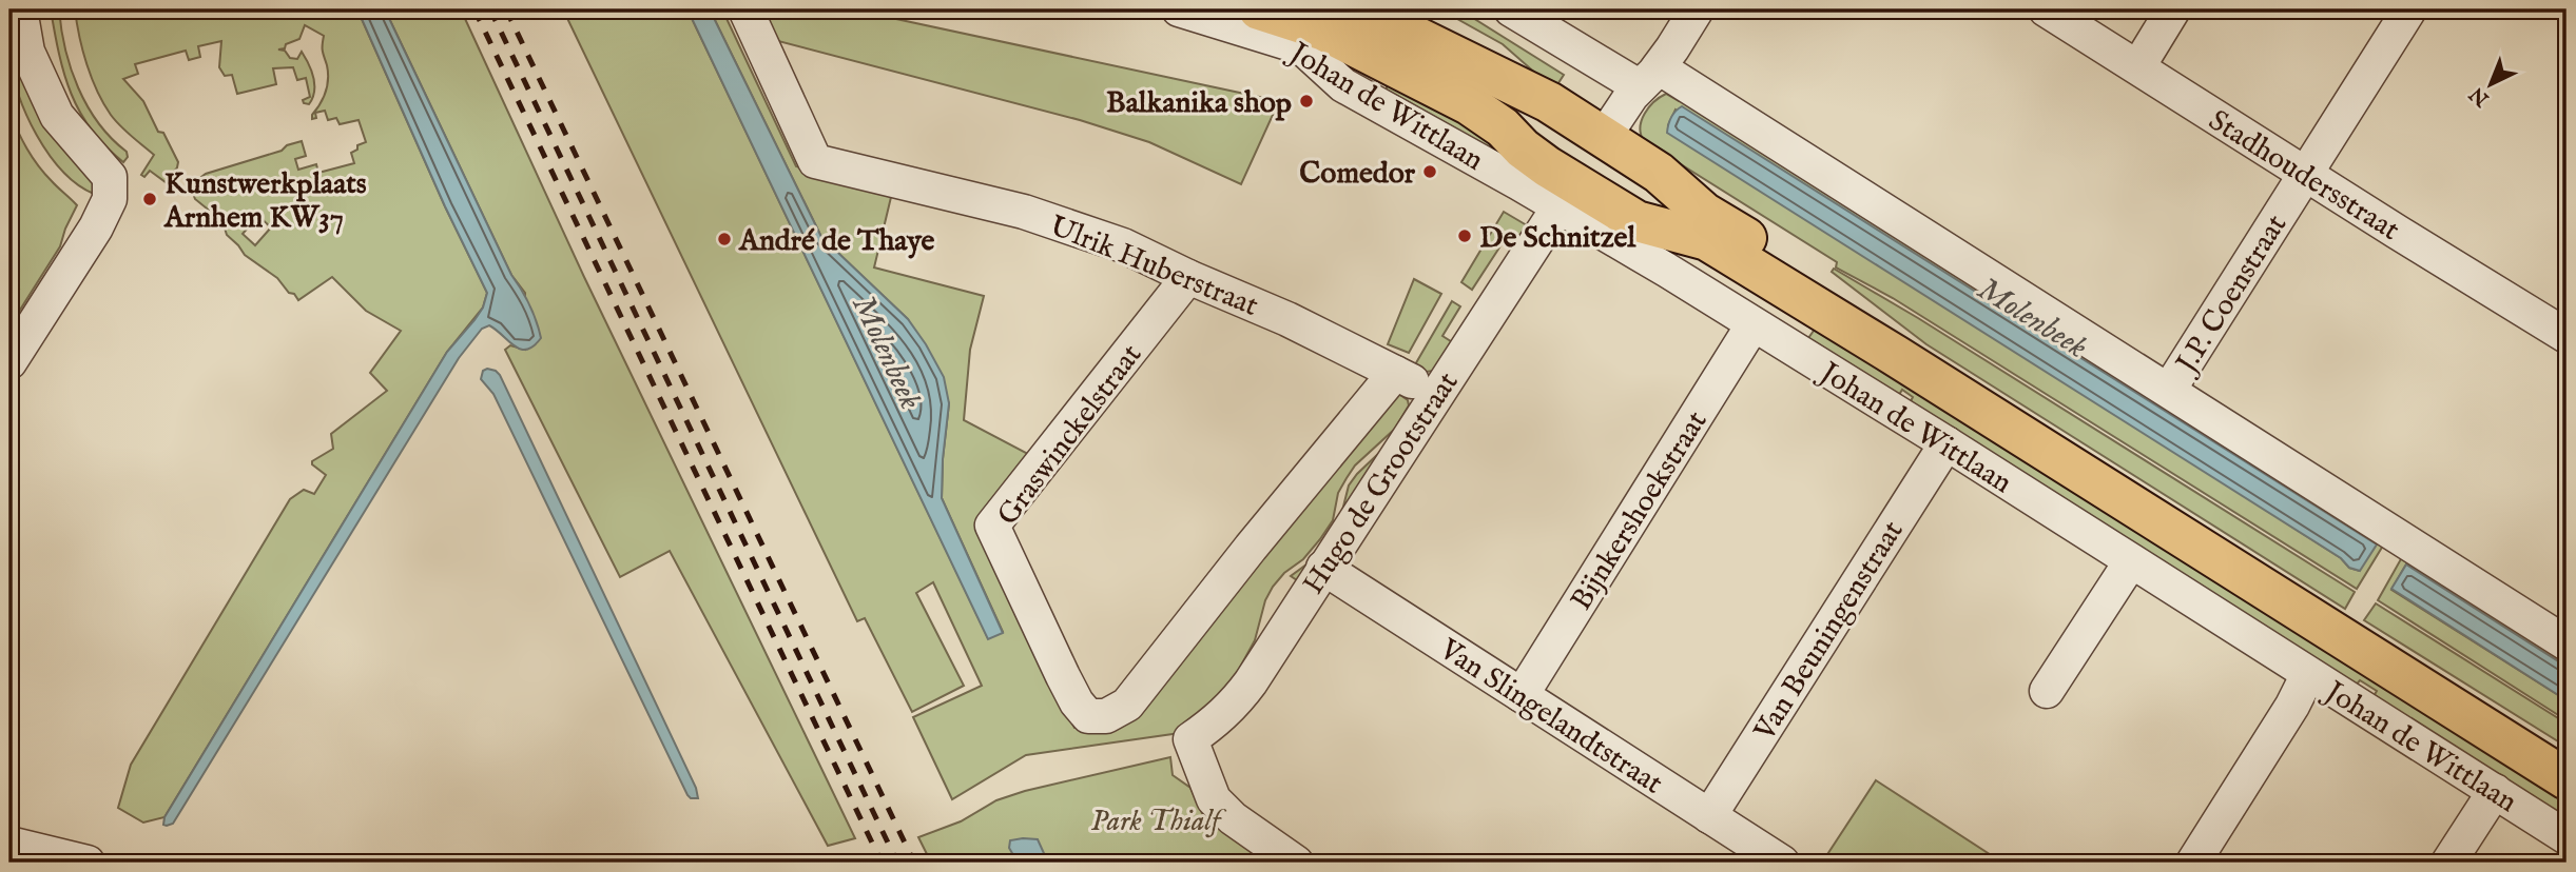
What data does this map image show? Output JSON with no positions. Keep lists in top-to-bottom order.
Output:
{
  "streets": {
    "main road": ["Johan de Wittlaan"],
    "street": [
      "Stadhoudersstraat",
      "Ulrik Huberstraat",
      "J.P. Coenstraat",
      "Graswinckelstraat",
      "Hugo de Grootstraat",
      "Bijnkershoekstraat",
      "Van Beuningenstraat",
      "Van Slingelandtstraat"
    ]
  },
  "crossings": [
    ["Johan de Wittlaan", "Hugo de Grootstraat"],
    ["Johan de Wittlaan", "Bijnkershoekstraat"],
    ["Johan de Wittlaan", "Van Beuningenstraat"],
    ["Stadhoudersstraat", "J.P. Coenstraat"],
    ["Ulrik Huberstraat", "Graswinckelstraat"],
    ["Ulrik Huberstraat", "Hugo de Grootstraat"],
    ["Graswinckelstraat", "Hugo de Grootstraat"],
    ["Hugo de Grootstraat", "Van Slingelandtstraat"],
    ["Bijnkershoekstraat", "Van Slingelandtstraat"],
    ["Van Beuningenstraat", "Van Slingelandtstraat"]
  ],
  "water": ["Molenbeek"],
  "parks": ["Park Thialf"],
  "places": [
    "Balkanika shop",
    "Comedor",
    "Kunstwerkplaats Arnhem KW37",
    "De Schnitzel",
    "André de Thaye"
  ],
  "north": "bottom left"
}
